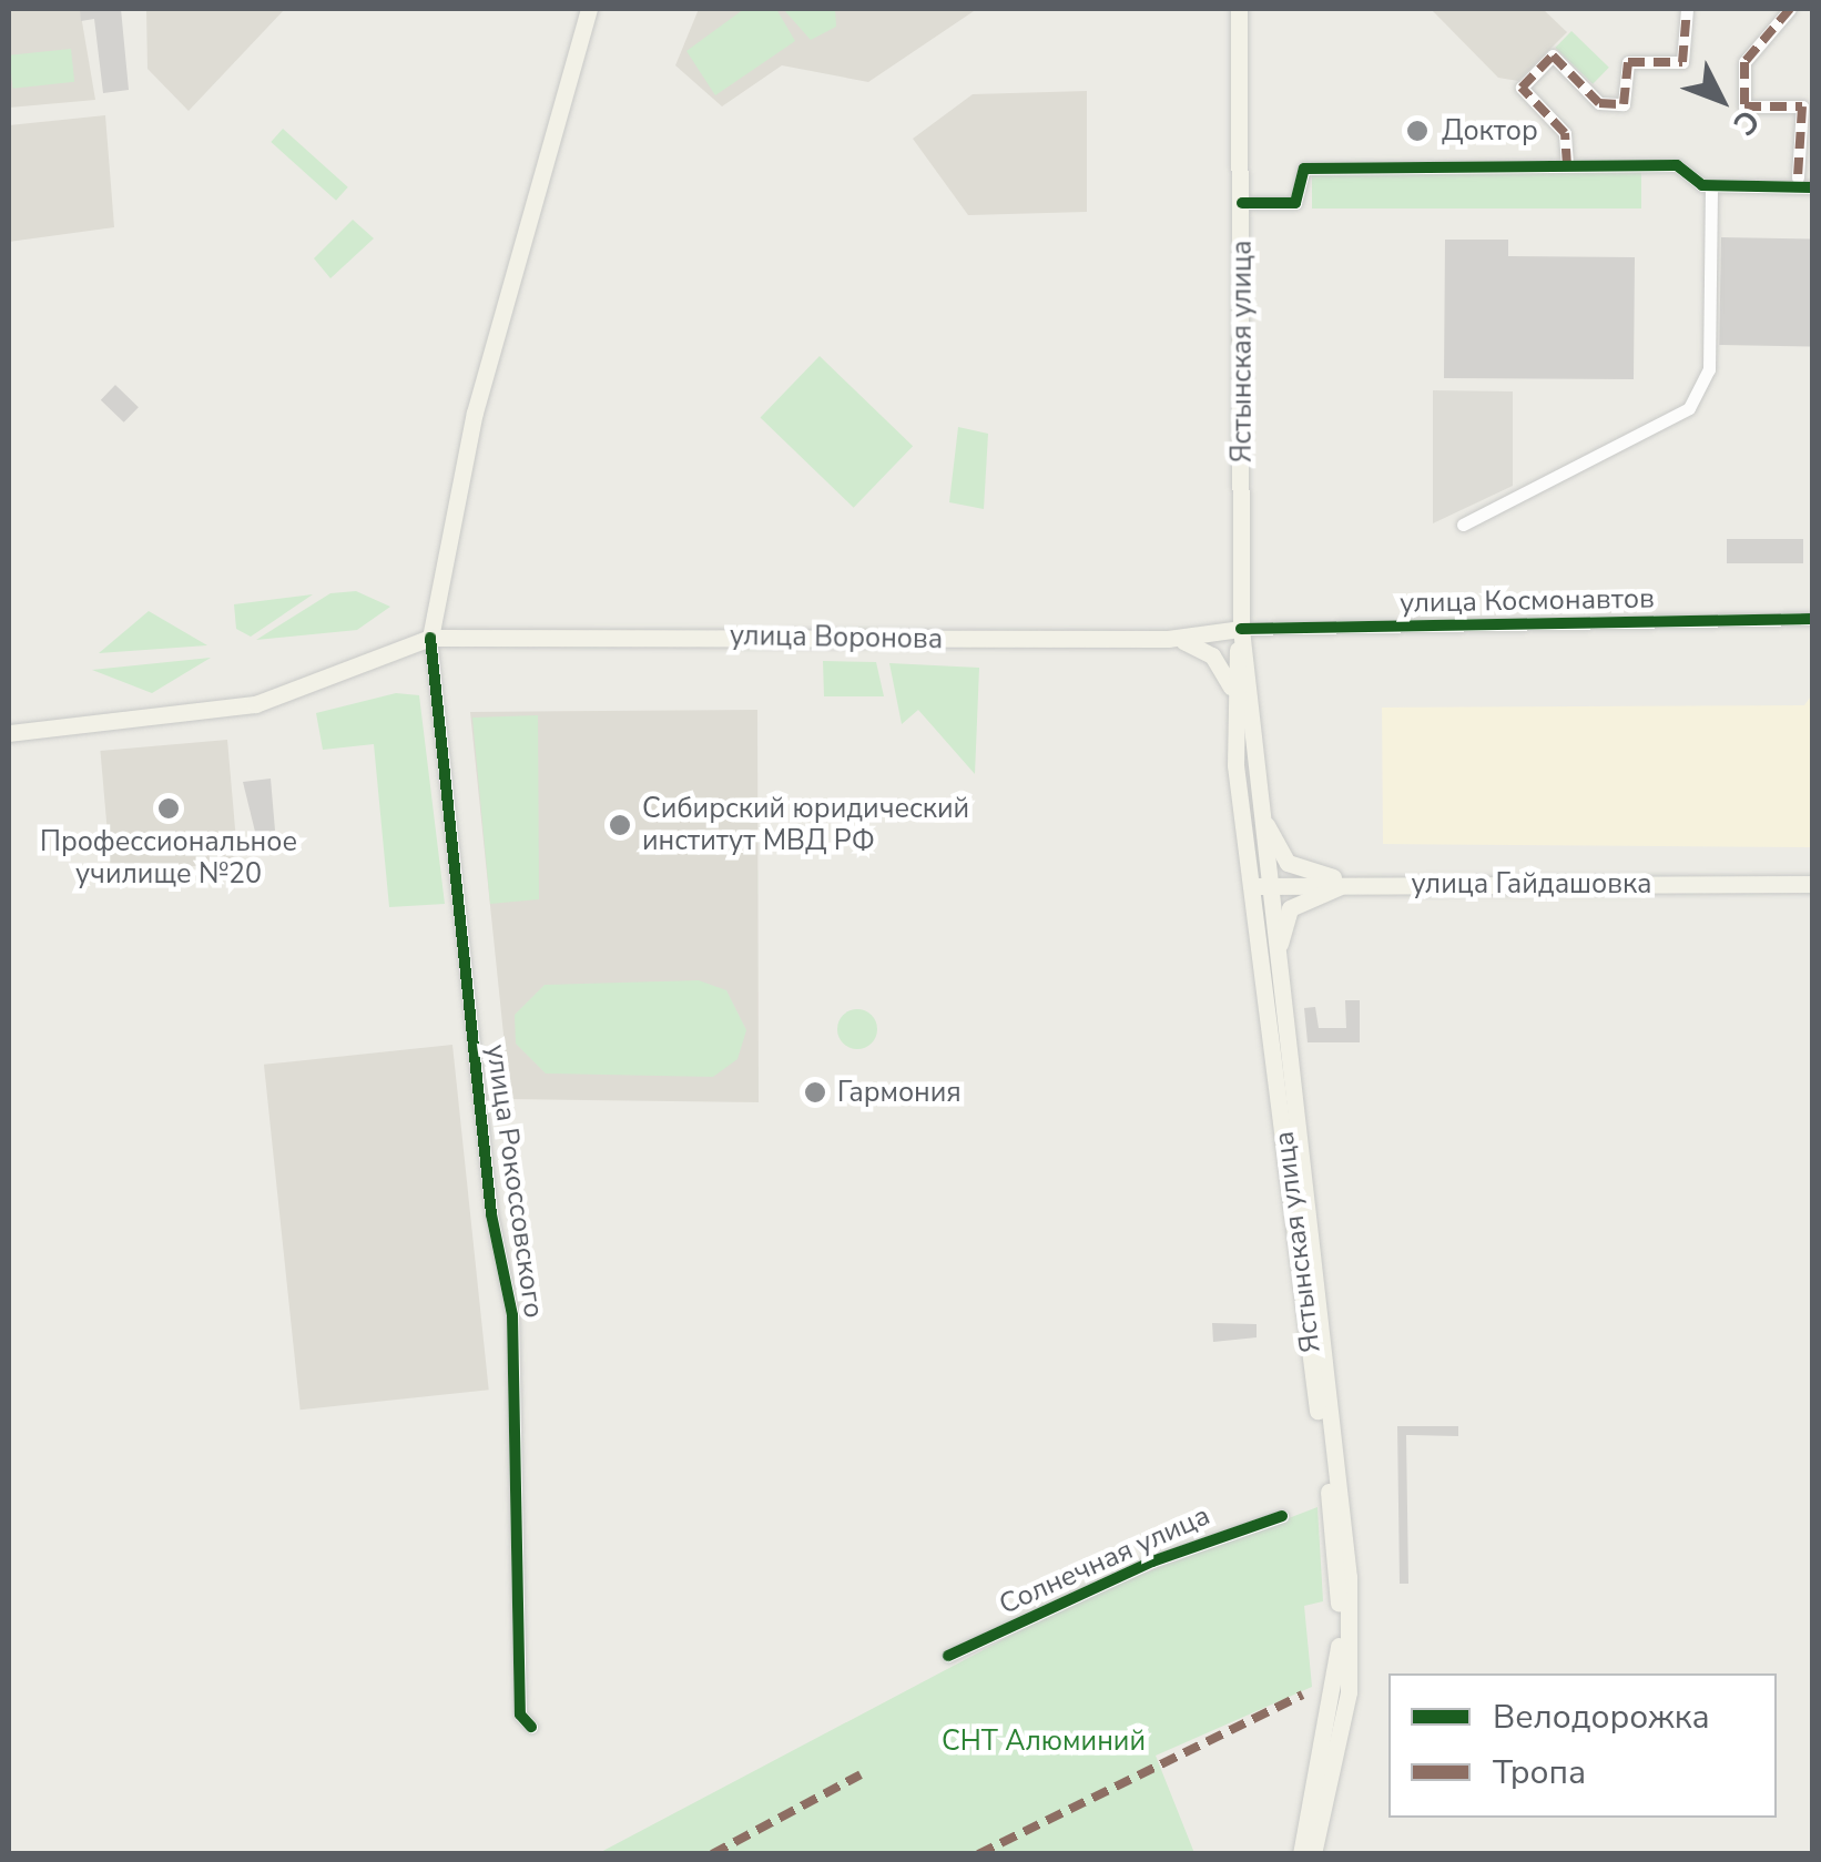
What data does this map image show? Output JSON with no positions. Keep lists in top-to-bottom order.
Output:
{
  "streets": {
    "main road": ["Ястынская улица", "улица Воронова", "улица Гайдашовка"],
    "street": ["улица Космонавтов", "улица Рокоссовского", "Солнечная улица"]
  },
  "crossings": [
    ["Ястынская улица", "улица Космонавтов"],
    ["Ястынская улица", "улица Воронова"],
    ["Ястынская улица", "улица Гайдашовка"],
    ["улица Космонавтов", "улица Воронова"],
    ["улица Воронова", "улица Рокоссовского"]
  ],
  "parks": ["СНТ Алюминий"],
  "places": [
    "Доктор",
    "Профессиональное училище №20",
    "Сибирский юридический институт МВД РФ",
    "Гармония"
  ],
  "legend": ["Велодорожка", "Тропа"],
  "north": "bottom right"
}
